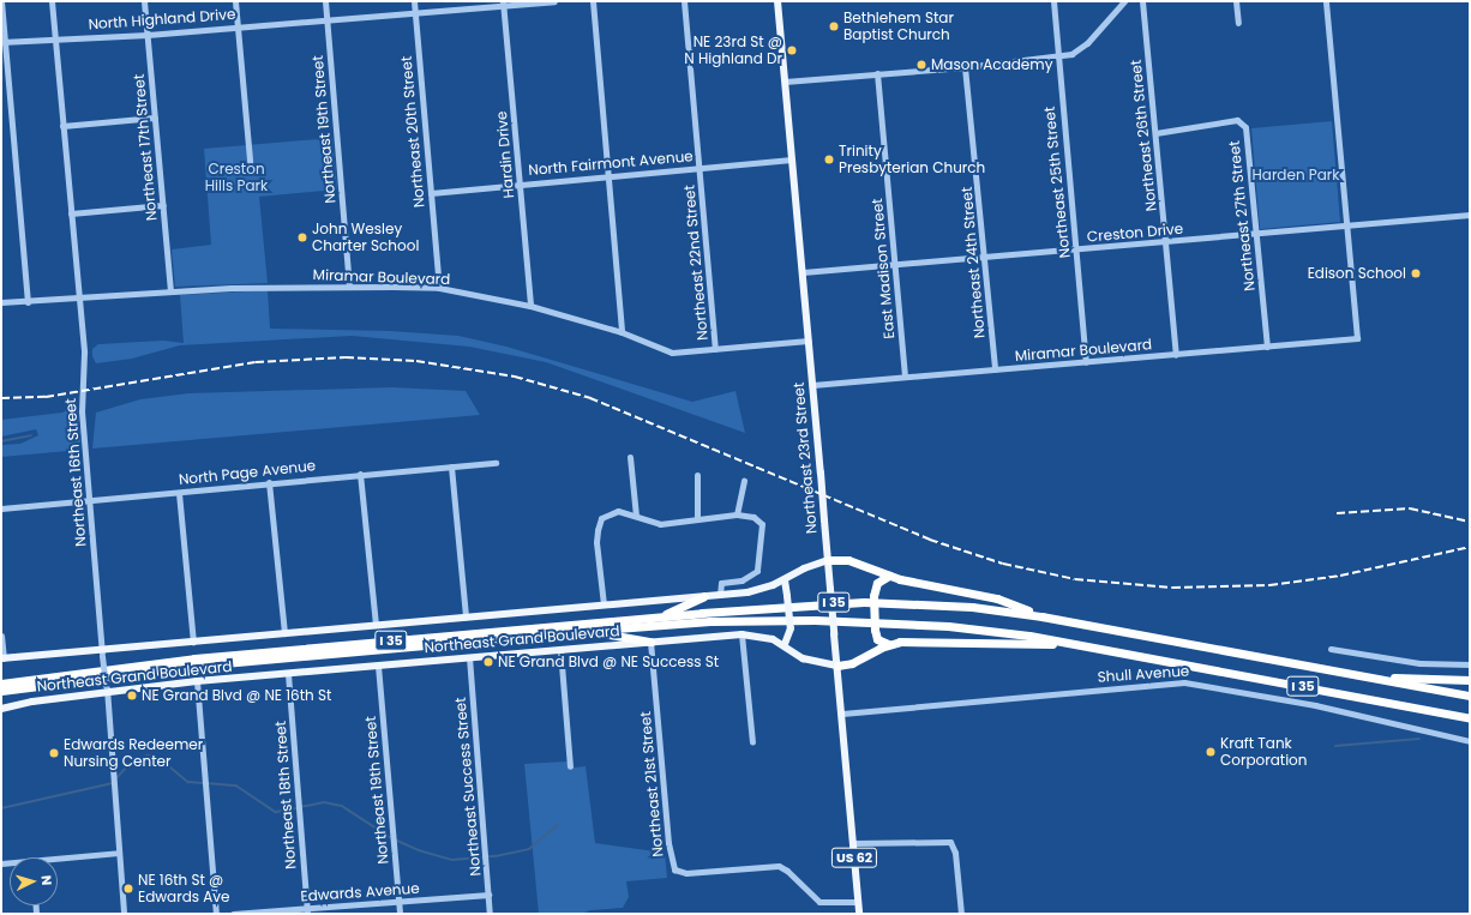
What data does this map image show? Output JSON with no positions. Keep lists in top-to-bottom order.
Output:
{
  "streets": {
    "highway": ["I 35"],
    "main road": ["Northeast 23rd Street", "Northeast Grand Boulevard", "US 62"],
    "street": [
      "North Highland Drive",
      "Northeast 19th Street",
      "Northeast 20th Street",
      "Northeast 26th Street",
      "Northeast 17th Street",
      "Hardin Drive",
      "North Fairmont Avenue",
      "Northeast 25th Street",
      "Northeast 27th Street",
      "Creston Drive",
      "Northeast 22nd Street",
      "Northeast 24th Street",
      "East Madison Street",
      "Miramar Boulevard",
      "Northeast 16th Street",
      "North Page Avenue",
      "Shull Avenue",
      "Northeast 21st Street",
      "Northeast Success Street",
      "Northeast 18th Street",
      "Edwards Avenue"
    ]
  },
  "crossings": [
    ["North Highland Drive", "Northeast 19th Street"],
    ["North Highland Drive", "Northeast 20th Street"],
    ["North Highland Drive", "Northeast 17th Street"],
    ["North Highland Drive", "Hardin Drive"],
    ["North Highland Drive", "Northeast 16th Street"],
    ["Northeast 19th Street", "Miramar Boulevard"],
    ["Northeast 19th Street", "Northeast Grand Boulevard"],
    ["Northeast 19th Street", "Edwards Avenue"],
    ["Northeast 20th Street", "North Fairmont Avenue"],
    ["Northeast 20th Street", "Miramar Boulevard"],
    ["Northeast 26th Street", "Northeast 27th Street"],
    ["Northeast 26th Street", "Creston Drive"],
    ["Northeast 26th Street", "Miramar Boulevard"],
    ["Northeast 17th Street", "Miramar Boulevard"],
    ["Hardin Drive", "North Fairmont Avenue"],
    ["Hardin Drive", "Miramar Boulevard"],
    ["North Fairmont Avenue", "Northeast 22nd Street"],
    ["North Fairmont Avenue", "Northeast 23rd Street"],
    ["Northeast 25th Street", "Creston Drive"],
    ["Northeast 25th Street", "Miramar Boulevard"],
    ["Northeast 27th Street", "Creston Drive"],
    ["Northeast 27th Street", "Miramar Boulevard"],
    ["Creston Drive", "Northeast 24th Street"],
    ["Creston Drive", "East Madison Street"],
    ["Creston Drive", "Miramar Boulevard"],
    ["Creston Drive", "Northeast 23rd Street"],
    ["Northeast 22nd Street", "Miramar Boulevard"],
    ["Northeast 24th Street", "Miramar Boulevard"],
    ["East Madison Street", "Miramar Boulevard"],
    ["Miramar Boulevard", "Northeast 23rd Street"],
    ["Miramar Boulevard", "Northeast 16th Street"],
    ["Northeast 23rd Street", "Northeast Grand Boulevard"],
    ["Northeast 23rd Street", "Shull Avenue"],
    ["Northeast 23rd Street", "Northeast 21st Street"],
    ["Northeast 16th Street", "North Page Avenue"],
    ["Northeast 16th Street", "Northeast Grand Boulevard"],
    ["Northeast Grand Boulevard", "Northeast 21st Street"],
    ["Northeast Grand Boulevard", "Northeast Success Street"],
    ["Northeast Grand Boulevard", "Northeast 18th Street"],
    ["Northeast Success Street", "Edwards Avenue"],
    ["Northeast 18th Street", "Edwards Avenue"]
  ],
  "parks": ["Creston Hills Park", "Harden Park"],
  "places": [
    "Bethlehem Star Baptist Church",
    "NE 23rd St @ N Highland Dr",
    "Mason Academy",
    "Trinity Presbyterian Church",
    "John Wesley Charter School",
    "Edison School",
    "NE Grand Blvd @ NE Success St",
    "NE Grand Blvd @ NE 16th St",
    "Kraft Tank Corporation",
    "Edwards Redeemer Nursing Center",
    "NE 16th St @ Edwards Ave"
  ],
  "north": "right"
}
